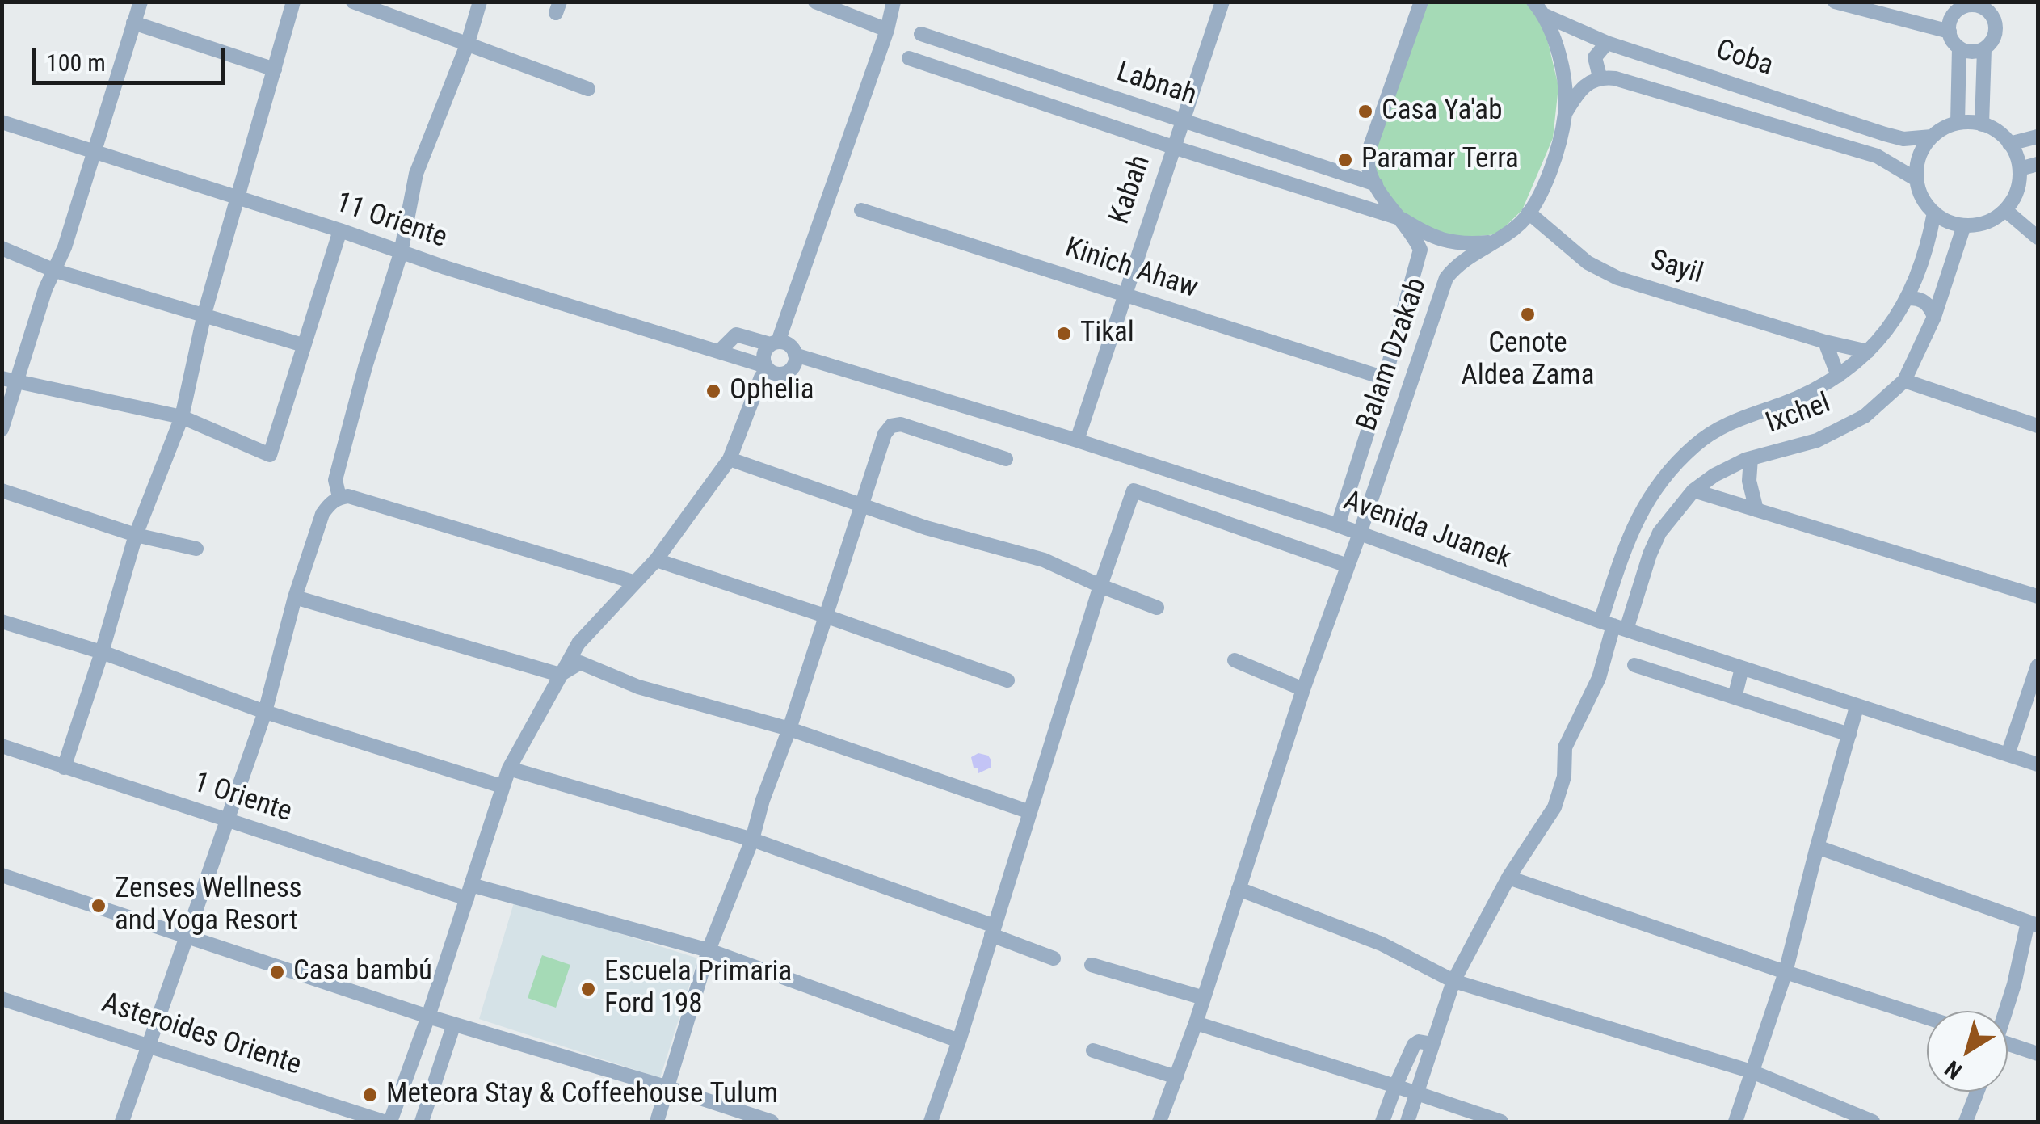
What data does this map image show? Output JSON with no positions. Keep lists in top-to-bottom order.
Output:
{
  "streets": {
    "street": [
      "Coba",
      "Labnah",
      "Kabah",
      "11 Oriente",
      "Sayil",
      "Kinich Ahaw",
      "Balam Dzakab",
      "Ixchel",
      "Avenida Juanek",
      "1 Oriente",
      "Asteroides Oriente"
    ]
  },
  "crossings": [
    ["Coba", "Balam Dzakab"],
    ["Coba", "Ixchel"],
    ["Labnah", "Kabah"],
    ["Kabah", "Kinich Ahaw"],
    ["Kabah", "Avenida Juanek"],
    ["11 Oriente", "Avenida Juanek"],
    ["Sayil", "Balam Dzakab"],
    ["Balam Dzakab", "Avenida Juanek"],
    ["Ixchel", "Avenida Juanek"]
  ],
  "places": [
    "Casa Ya'ab",
    "Paramar Terra",
    "Cenote Aldea Zama",
    "Tikal",
    "Ophelia",
    "Zenses Wellness and Yoga Resort",
    "Casa bambú",
    "Escuela Primaria Ford 198",
    "Meteora Stay & Coffeehouse Tulum"
  ],
  "scale_bar": "100 m",
  "north": "bottom left"
}
